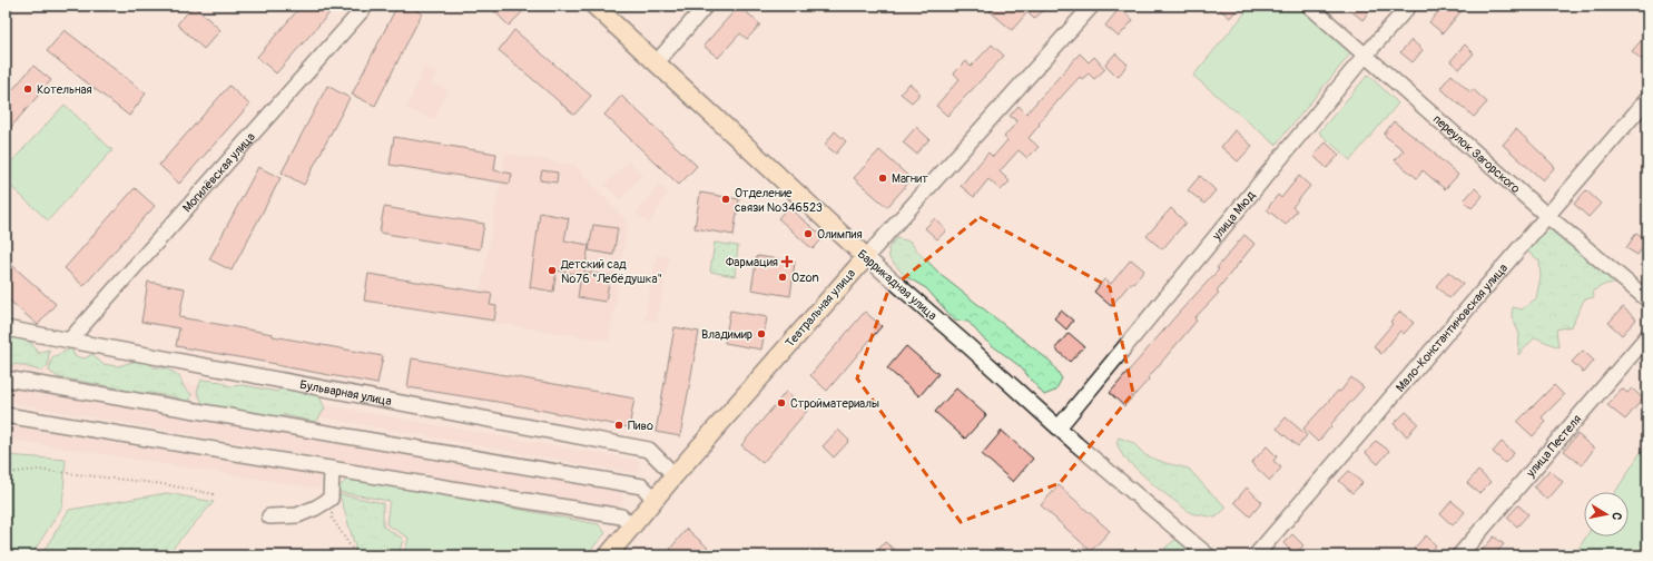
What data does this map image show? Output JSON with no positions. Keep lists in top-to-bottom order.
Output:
{
  "streets": {
    "main road": ["Баррикадная улица", "Театральная улица"],
    "street": [
      "переулок Загорского",
      "Могилёвская улица",
      "улица Мюд",
      "Мало-Константиновская улица",
      "Бульварная улица",
      "улица Пестеля"
    ]
  },
  "crossings": [
    ["переулок Загорского", "улица Мюд"],
    ["переулок Загорского", "Мало-Константиновская улица"],
    ["Могилёвская улица", "Бульварная улица"],
    ["улица Мюд", "Баррикадная улица"],
    ["Баррикадная улица", "Театральная улица"],
    ["Театральная улица", "Бульварная улица"]
  ],
  "places": {
    "other": [
      "Котельная",
      "Магнит",
      "Отделение связи №346523",
      "Олимпия",
      "Детский сад №76 \"Лебёдушка\"",
      "Ozon",
      "Владимир",
      "Стройматериалы",
      "Пиво"
    ],
    "health": ["Фармация"]
  },
  "north": "right"
}
